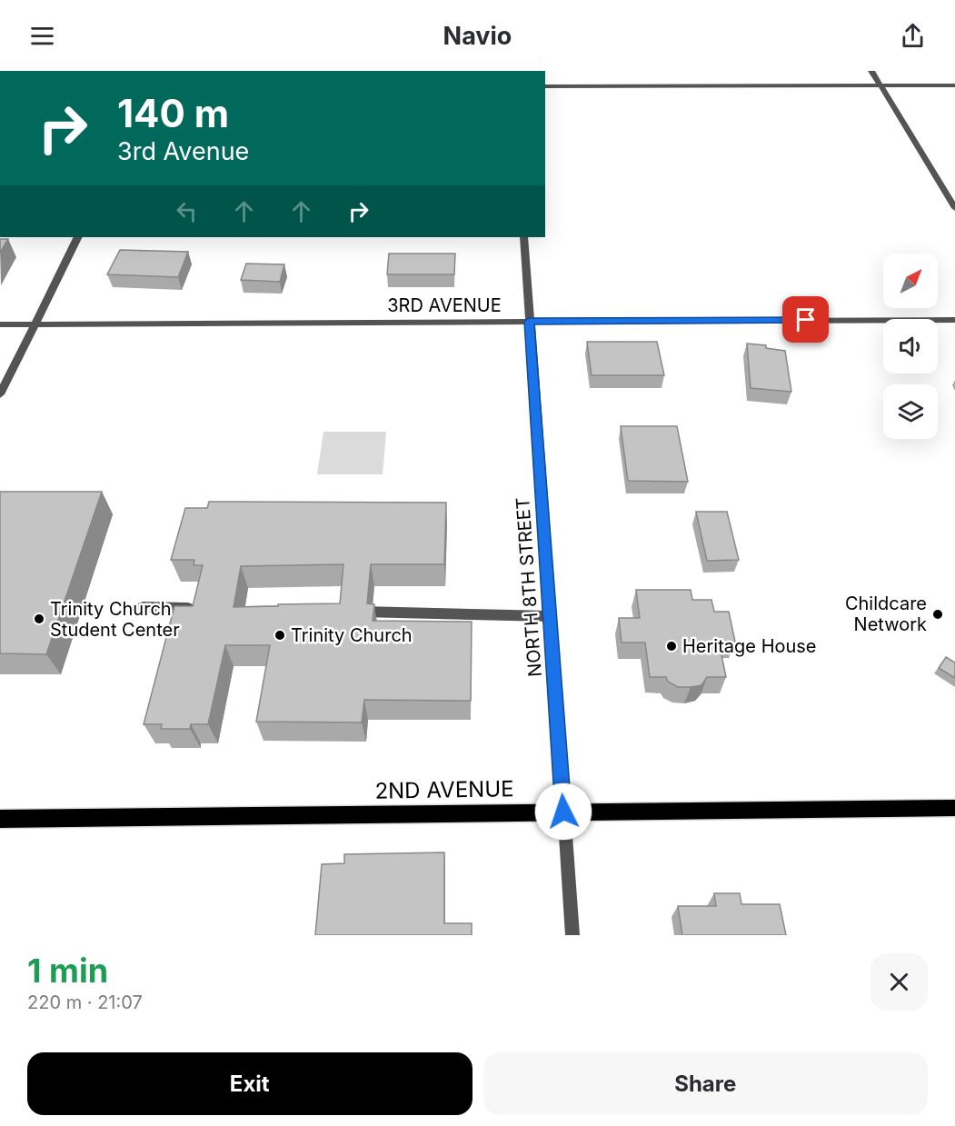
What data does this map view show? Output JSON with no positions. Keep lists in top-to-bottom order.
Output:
{
  "streets": {
    "main road": ["2ND AVENUE"],
    "street": ["3RD AVENUE", "NORTH 8TH STREET"]
  },
  "crossings": [
    ["3RD AVENUE", "NORTH 8TH STREET"],
    ["NORTH 8TH STREET", "2ND AVENUE"]
  ],
  "places": [
    "Childcare Network",
    "Trinity Church Student Center",
    "Trinity Church",
    "Heritage House"
  ],
  "north": "top right",
  "page": {
    "header": "Navio",
    "turn": ["140 m", "3rd Avenue"],
    "heading": ["1 min", "220 m · 21:07"],
    "buttons": ["Exit", "Share"]
  }
}
